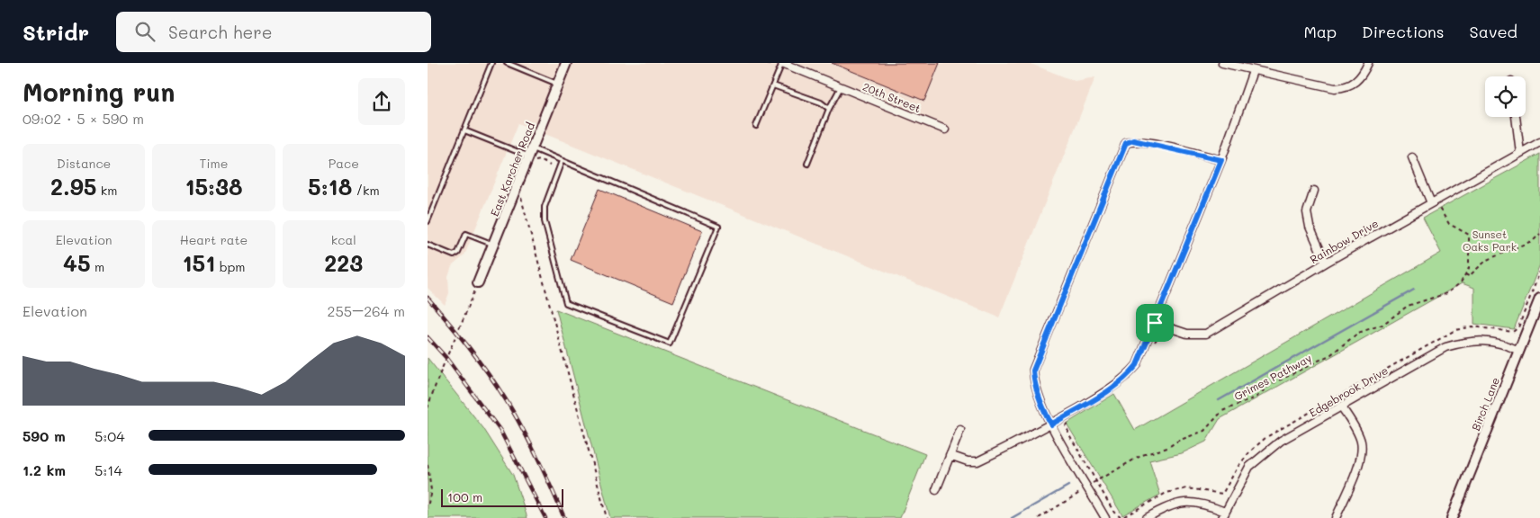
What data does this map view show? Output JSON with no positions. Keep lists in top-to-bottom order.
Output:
{
  "streets": {
    "street": [
      "20th Street",
      "East Karcher Road",
      "Rainbow Drive",
      "Edgebrook Drive",
      "Birch Lane"
    ],
    "path": ["Grimes Pathway"]
  },
  "crossings": [
    ["Edgebrook Drive", "Birch Lane"]
  ],
  "parks": ["Sunset Oaks Park"],
  "scale_bar": "100 m",
  "page": {
    "header": "Stridr",
    "search": "Search here",
    "nav": ["Map", "Directions", "Saved"],
    "heading": ["Morning run", "09:02 · 5 × 590 m"],
    "stats": [
      ["Distance", "2.95 km"],
      ["Time", "15:38"],
      ["Pace", "5:18 /km"],
      ["Elevation", "45 m"],
      ["Heart rate", "151 bpm"],
      ["kcal", "223"]
    ],
    "chart": ["Elevation", "255–264 m"],
    "list": [
      {
        "name": "590 m",
        "note": "5:04"
      },
      {
        "name": "1.2 km",
        "note": "5:14"
      }
    ],
    "scale": "100 m"
  }
}
